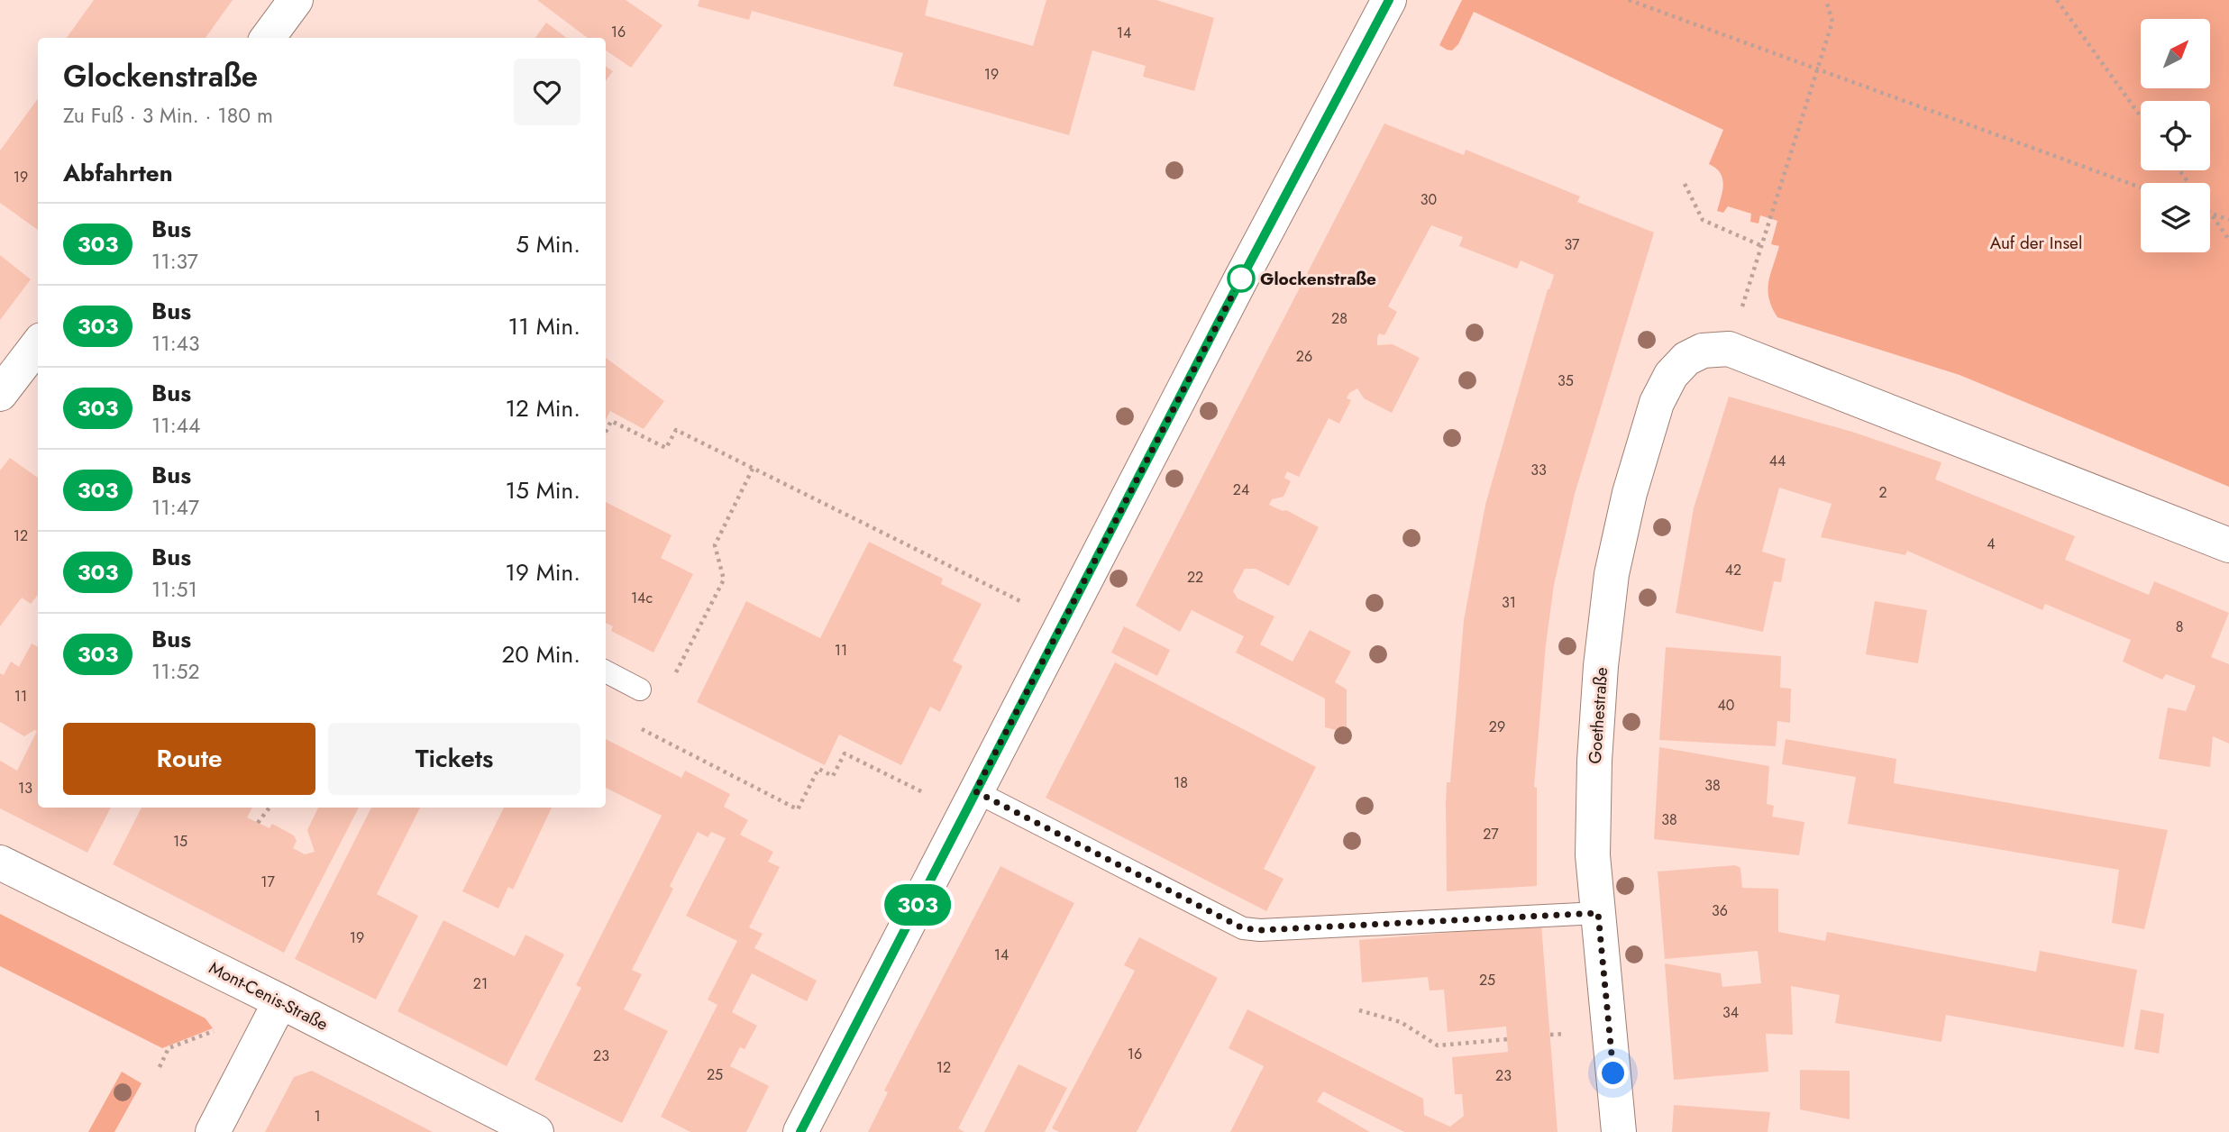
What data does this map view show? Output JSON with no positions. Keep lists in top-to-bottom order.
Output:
{
  "streets": {
    "street": ["Goethestraße", "Mont-Cenis-Straße"]
  },
  "parks": ["Auf der Insel"],
  "places": ["Glockenstraße"],
  "lines": ["bus line 303"],
  "house_numbers": [
    "16",
    "14",
    "19",
    "19",
    "30",
    "37",
    "28",
    "26",
    "35",
    "44",
    "33",
    "24",
    "2",
    "12",
    "4",
    "42",
    "22",
    "14c",
    "31",
    "8",
    "11",
    "11",
    "40",
    "29",
    "18",
    "38",
    "13",
    "38",
    "27",
    "15",
    "17",
    "36",
    "19",
    "14",
    "25",
    "21",
    "34",
    "16",
    "23",
    "12",
    "25",
    "23",
    "1"
  ],
  "north": "top right",
  "page": {
    "on_map": "303",
    "heading": [
      ["Glockenstraße", "Zu Fuß · 3 Min. · 180 m"],
      "Abfahrten"
    ],
    "list": [
      {
        "mark": "303",
        "name": "Bus",
        "note": "11:37",
        "value": "5 Min."
      },
      {
        "mark": "303",
        "name": "Bus",
        "note": "11:43",
        "value": "11 Min."
      },
      {
        "mark": "303",
        "name": "Bus",
        "note": "11:44",
        "value": "12 Min."
      },
      {
        "mark": "303",
        "name": "Bus",
        "note": "11:47",
        "value": "15 Min."
      },
      {
        "mark": "303",
        "name": "Bus",
        "note": "11:51",
        "value": "19 Min."
      },
      {
        "mark": "303",
        "name": "Bus",
        "note": "11:52",
        "value": "20 Min."
      }
    ],
    "buttons": ["Route", "Tickets"]
  }
}
